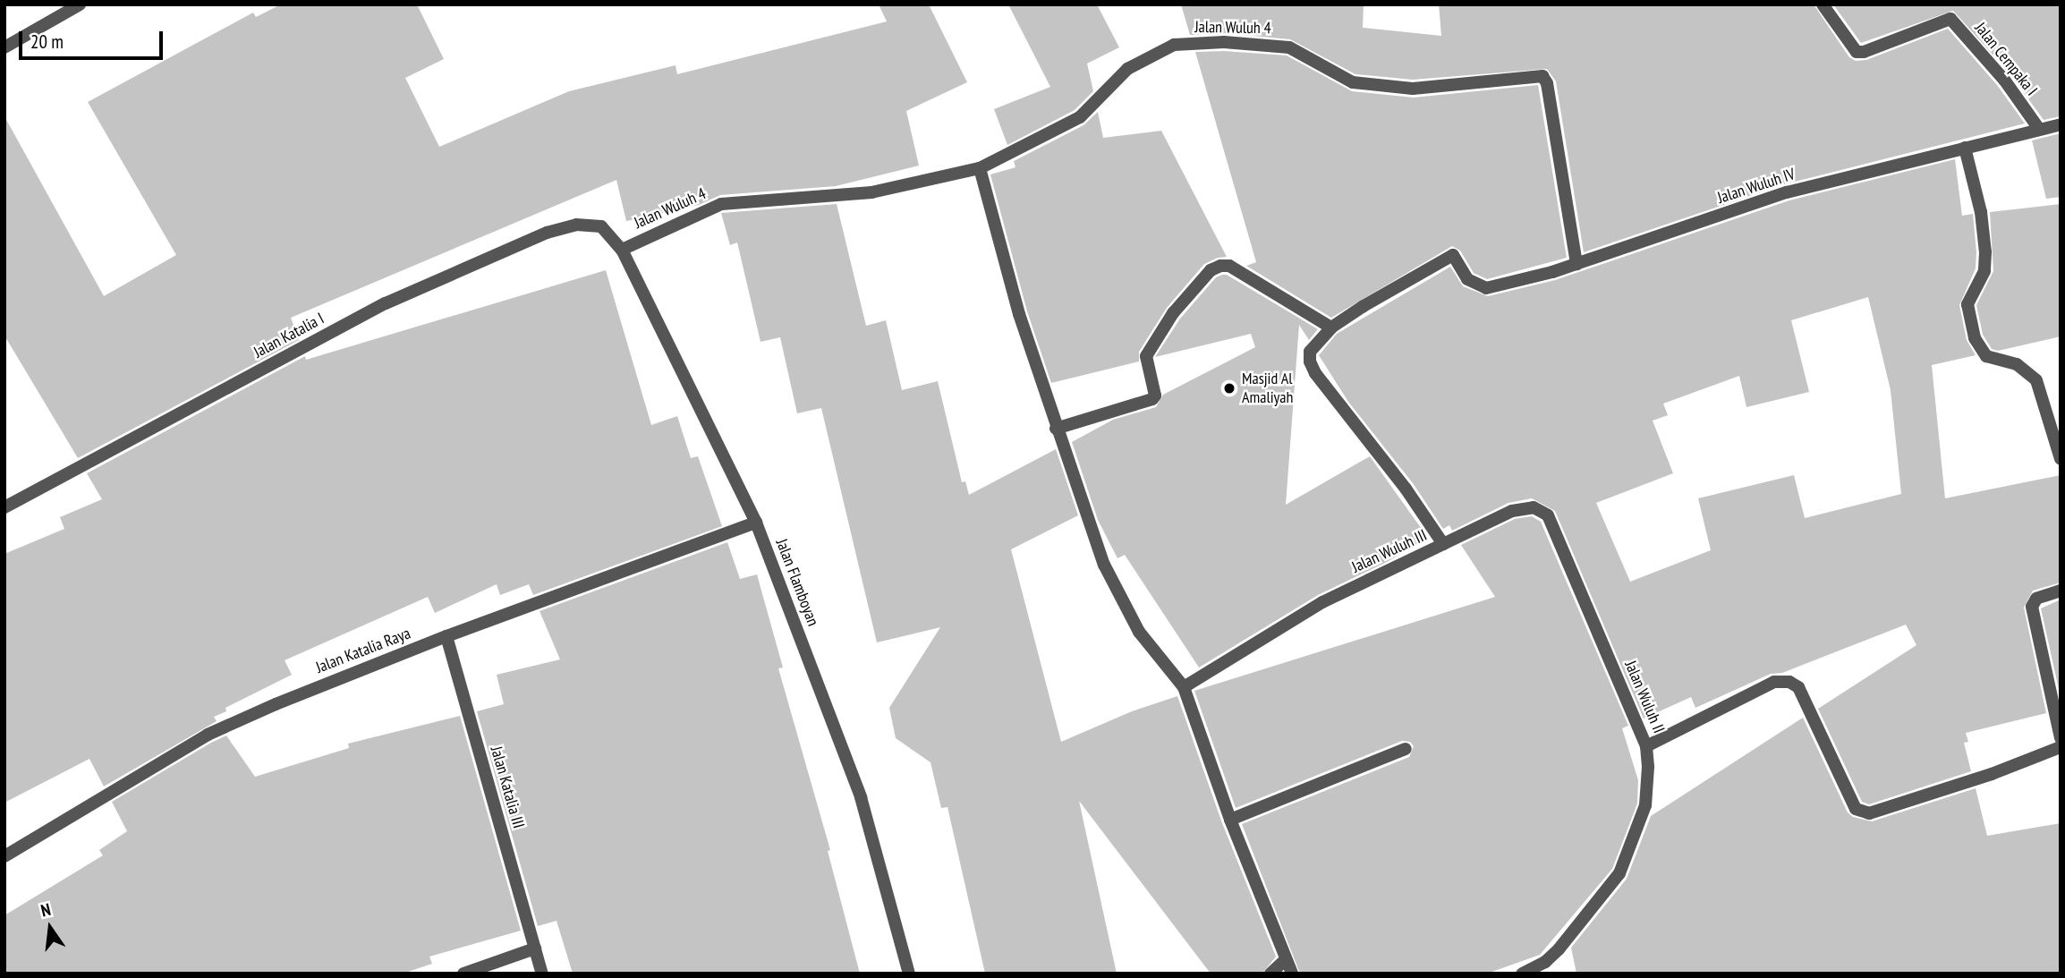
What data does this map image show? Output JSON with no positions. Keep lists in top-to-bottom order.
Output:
{
  "streets": {
    "street": [
      "Jalan Wuluh 4",
      "Jalan Cempaka I",
      "Jalan Wuluh IV",
      "Jalan Katalia I",
      "Jalan Wuluh III",
      "Jalan Flamboyan",
      "Jalan Katalia Raya",
      "Jalan Wuluh II",
      "Jalan Katalia III"
    ]
  },
  "crossings": [
    ["Jalan Wuluh 4", "Jalan Wuluh IV"],
    ["Jalan Wuluh 4", "Jalan Flamboyan"],
    ["Jalan Cempaka I", "Jalan Wuluh IV"],
    ["Jalan Wuluh IV", "Jalan Wuluh III"],
    ["Jalan Katalia I", "Jalan Flamboyan"],
    ["Jalan Wuluh III", "Jalan Wuluh II"],
    ["Jalan Flamboyan", "Jalan Katalia Raya"],
    ["Jalan Katalia Raya", "Jalan Katalia III"]
  ],
  "places": ["Masjid Al Amaliyah"],
  "scale_bar": "20 m",
  "north": "top"
}
